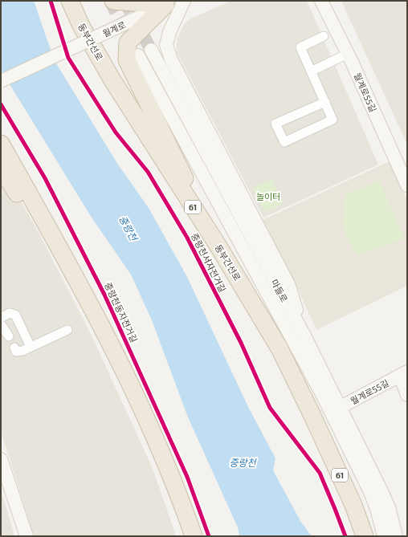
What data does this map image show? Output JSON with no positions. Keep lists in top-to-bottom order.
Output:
{
  "streets": {
    "highway": ["동부간선로", "61"],
    "main road": ["월계로", "월계로55길", "마들로"],
    "cycle path": ["중랑천서자전거길", "중랑천동자전거길"]
  },
  "crossings": [
    ["월계로55길", "마들로"]
  ],
  "water": ["중랑천"],
  "parks": ["놀이터"]
}
